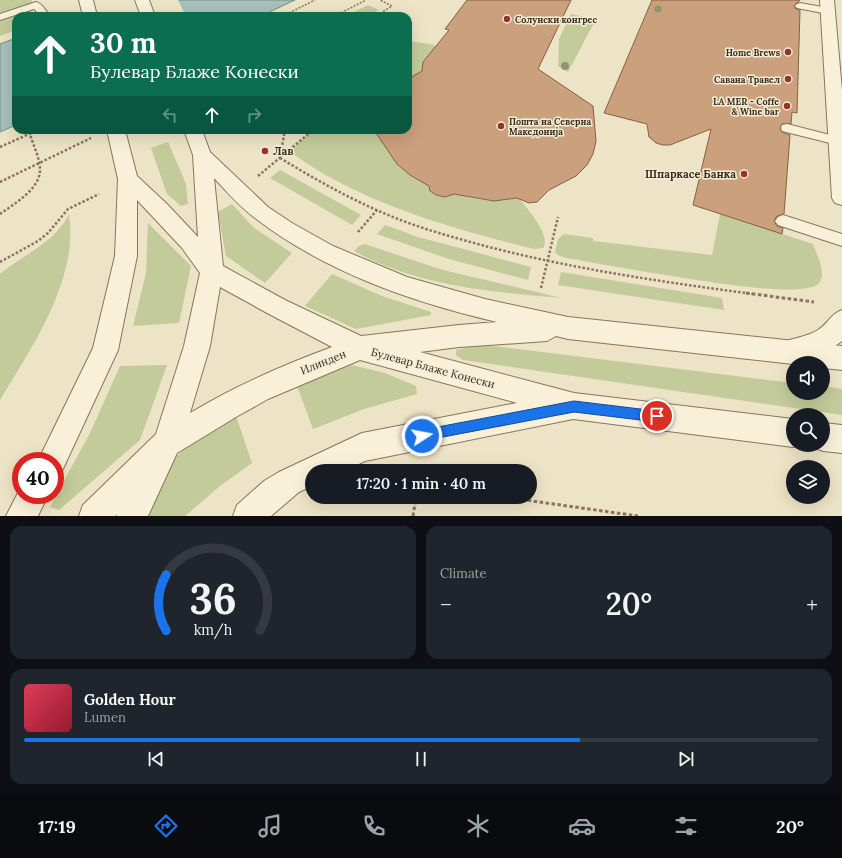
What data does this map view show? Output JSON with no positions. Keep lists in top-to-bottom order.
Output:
{
  "streets": {
    "street": ["Илинден", "Булевар Блаже Конески"]
  },
  "crossings": [
    ["Илинден", "Булевар Блаже Конески"]
  ],
  "places": [
    "Солунски конгрес",
    "Home Brews",
    "Савана Травел",
    "LA MER - Coffe & Wine bar",
    "Пошта на Северна Македонија",
    "Лав",
    "Шпаркасе Банка"
  ],
  "page": {
    "turn": ["30 m", "Булевар Блаже Конески"],
    "limit": "40",
    "trip": "17:20 · 1 min · 40 m",
    "tile": "Climate",
    "heat": ["−", "20°", "+"],
    "song": ["Golden Hour", "Lumen"],
    "tabs": ["17:19", "20°"],
    "gauge": ["36", "km/h"]
  }
}
